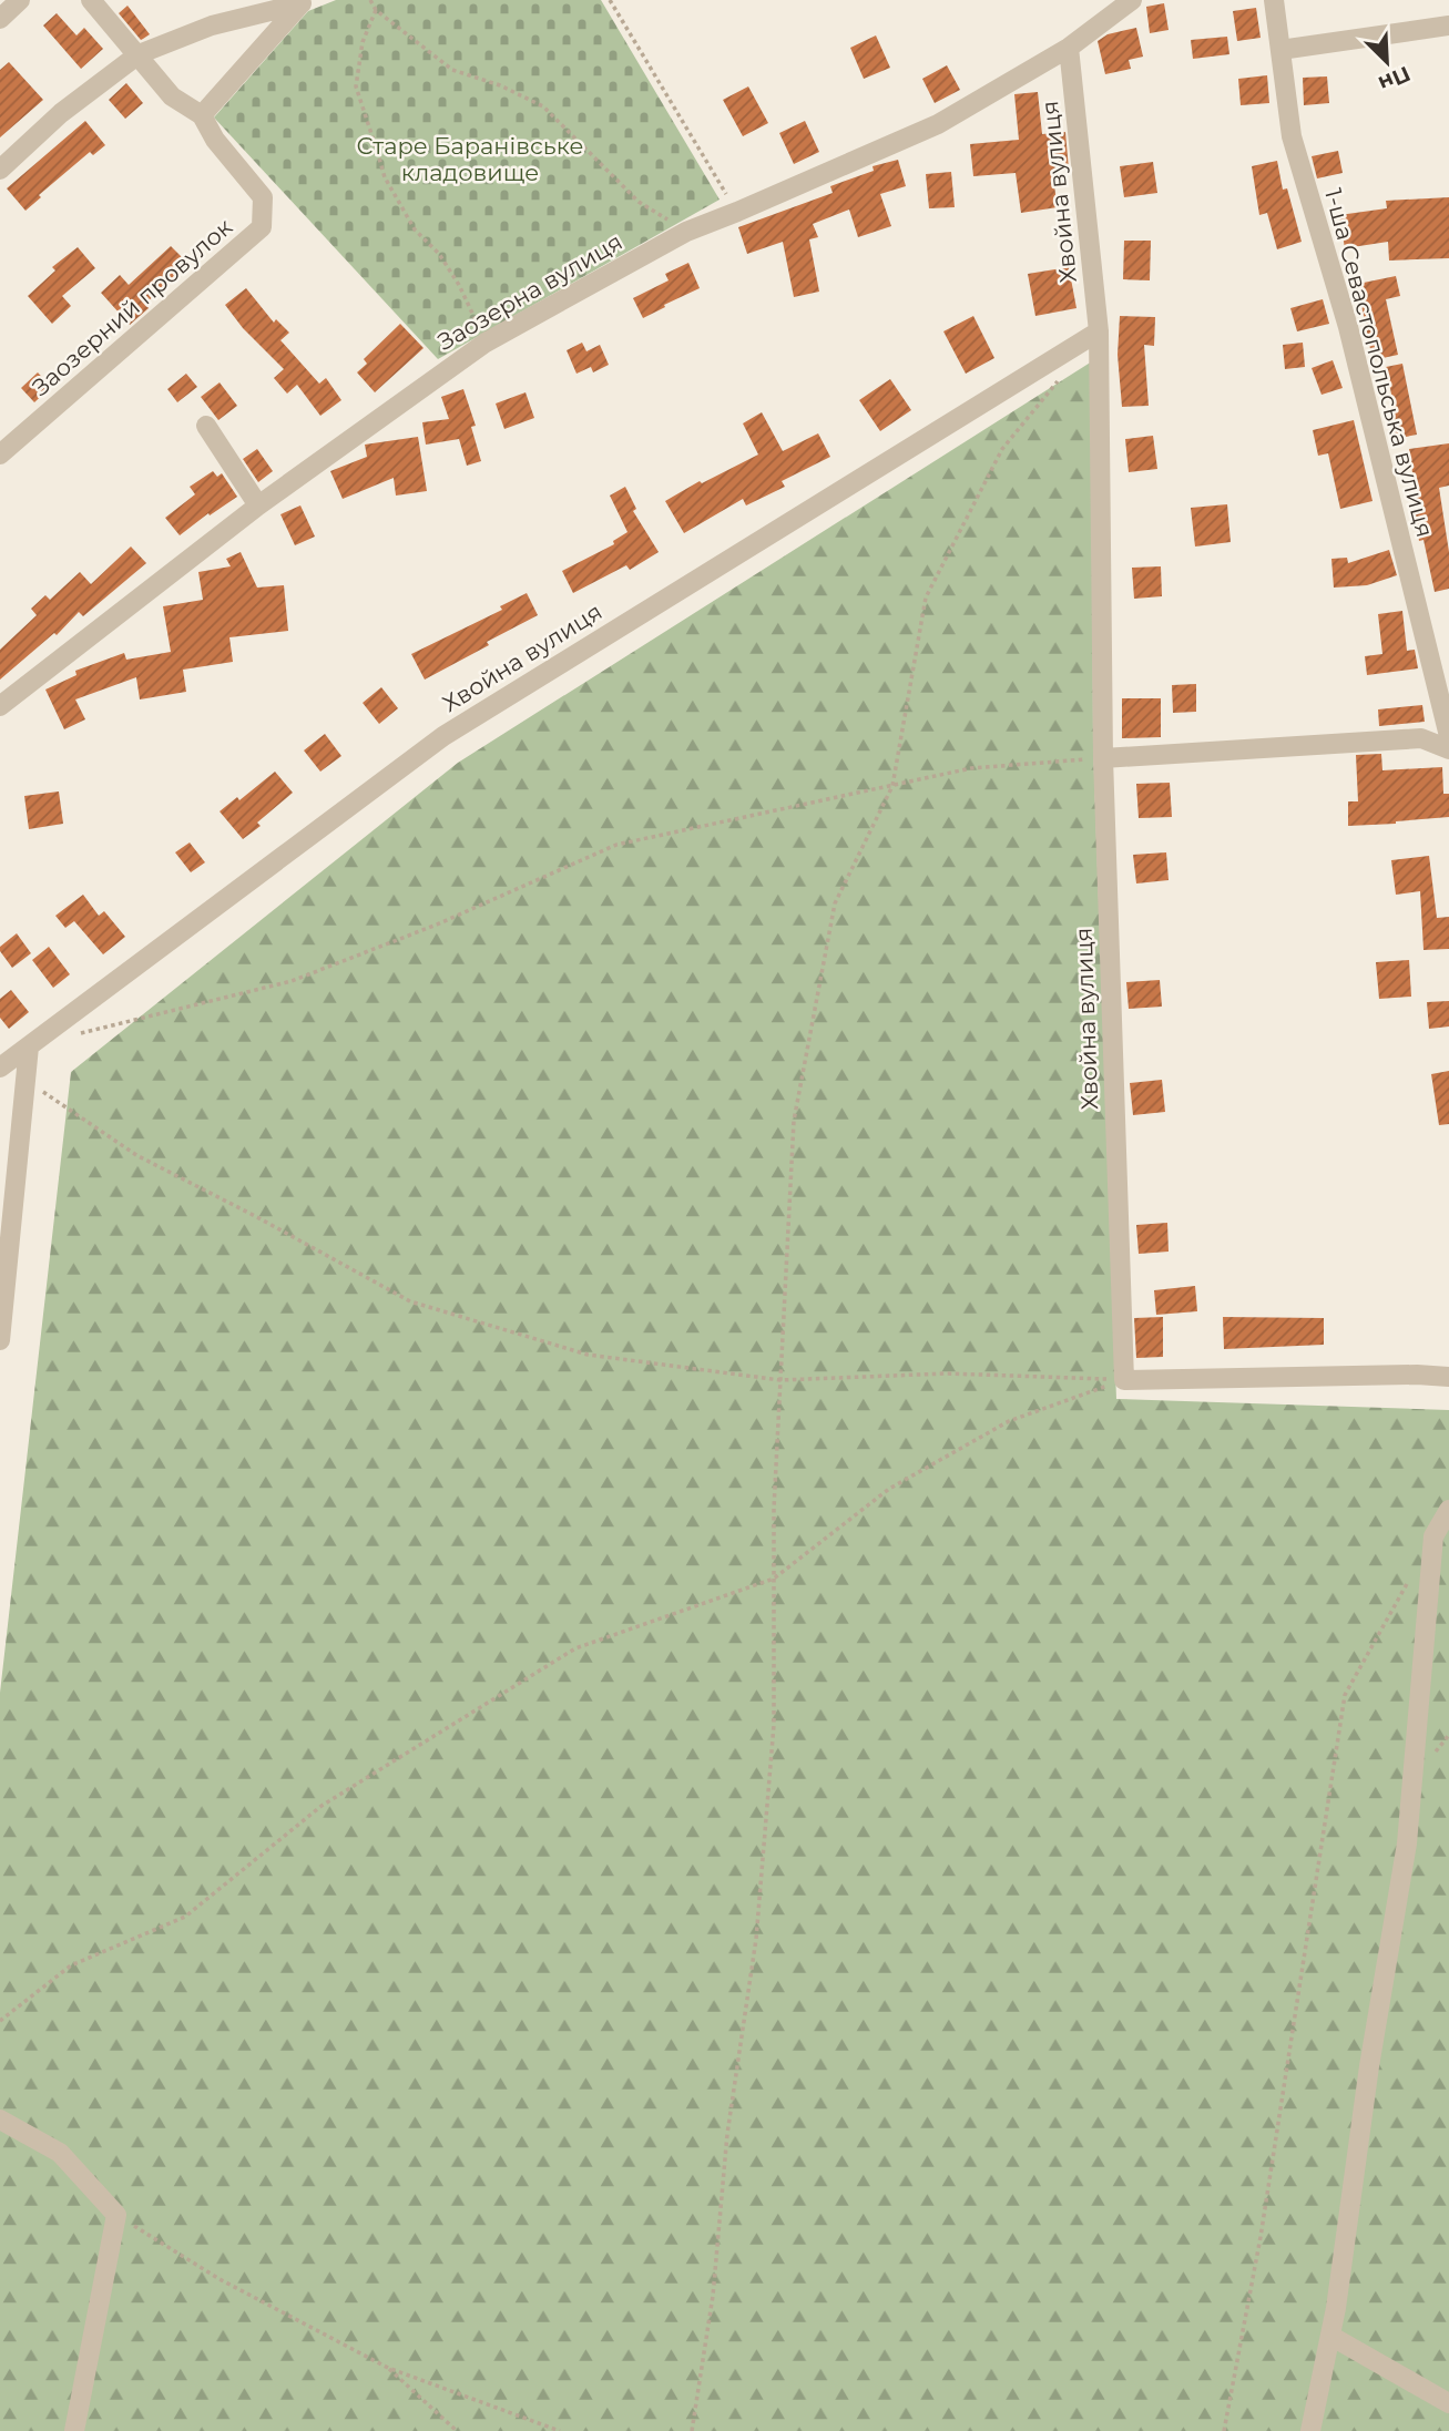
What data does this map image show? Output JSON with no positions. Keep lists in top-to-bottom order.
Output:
{
  "streets": {
    "street": [
      "Хвойна вулиця",
      "Заозерна вулиця",
      "Заозерний провулок",
      "1-ша Севастопольська вулиця"
    ]
  },
  "crossings": [
    ["Хвойна вулиця", "Заозерна вулиця"]
  ],
  "parks": ["Старе Баранівське кладовище"],
  "north": "bottom right"
}
